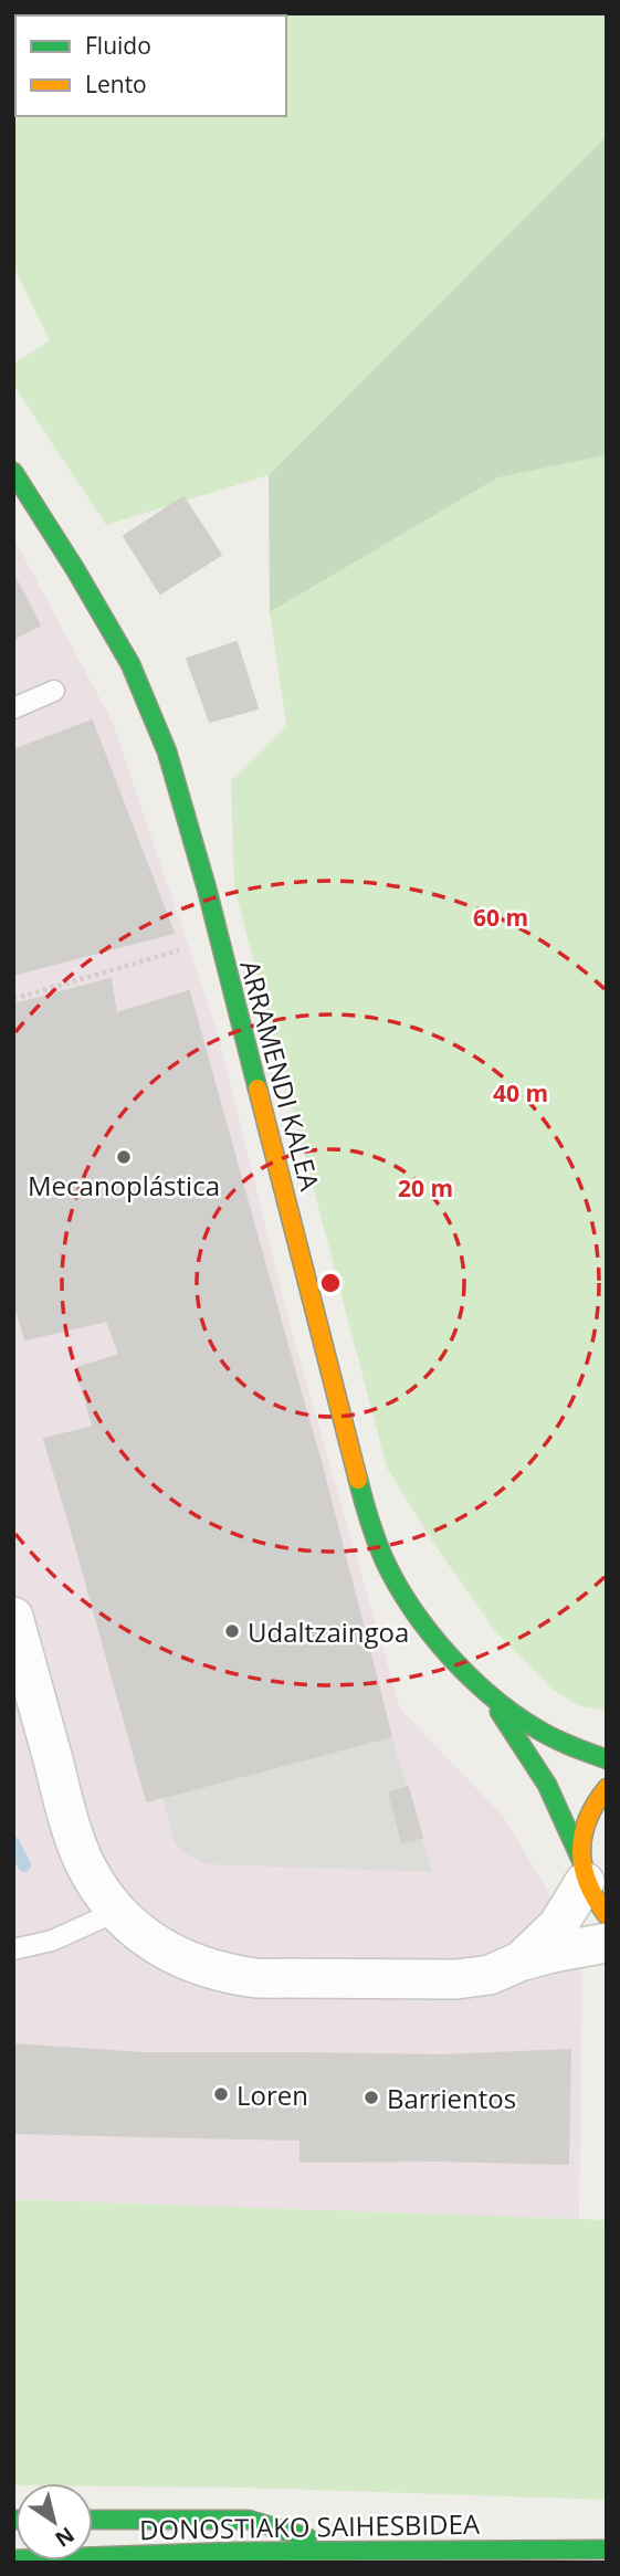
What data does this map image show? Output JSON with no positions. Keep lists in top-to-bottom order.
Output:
{
  "streets": {
    "main road": ["ARRAMENDI KALEA", "DONOSTIAKO SAIHESBIDEA"]
  },
  "places": [
    "Mecanoplástica",
    "Udaltzaingoa",
    "Loren",
    "Barrientos"
  ],
  "legend": ["Fluido", "Lento"],
  "north": "bottom right",
  "rings": ["60 m", "40 m", "20 m"]
}
